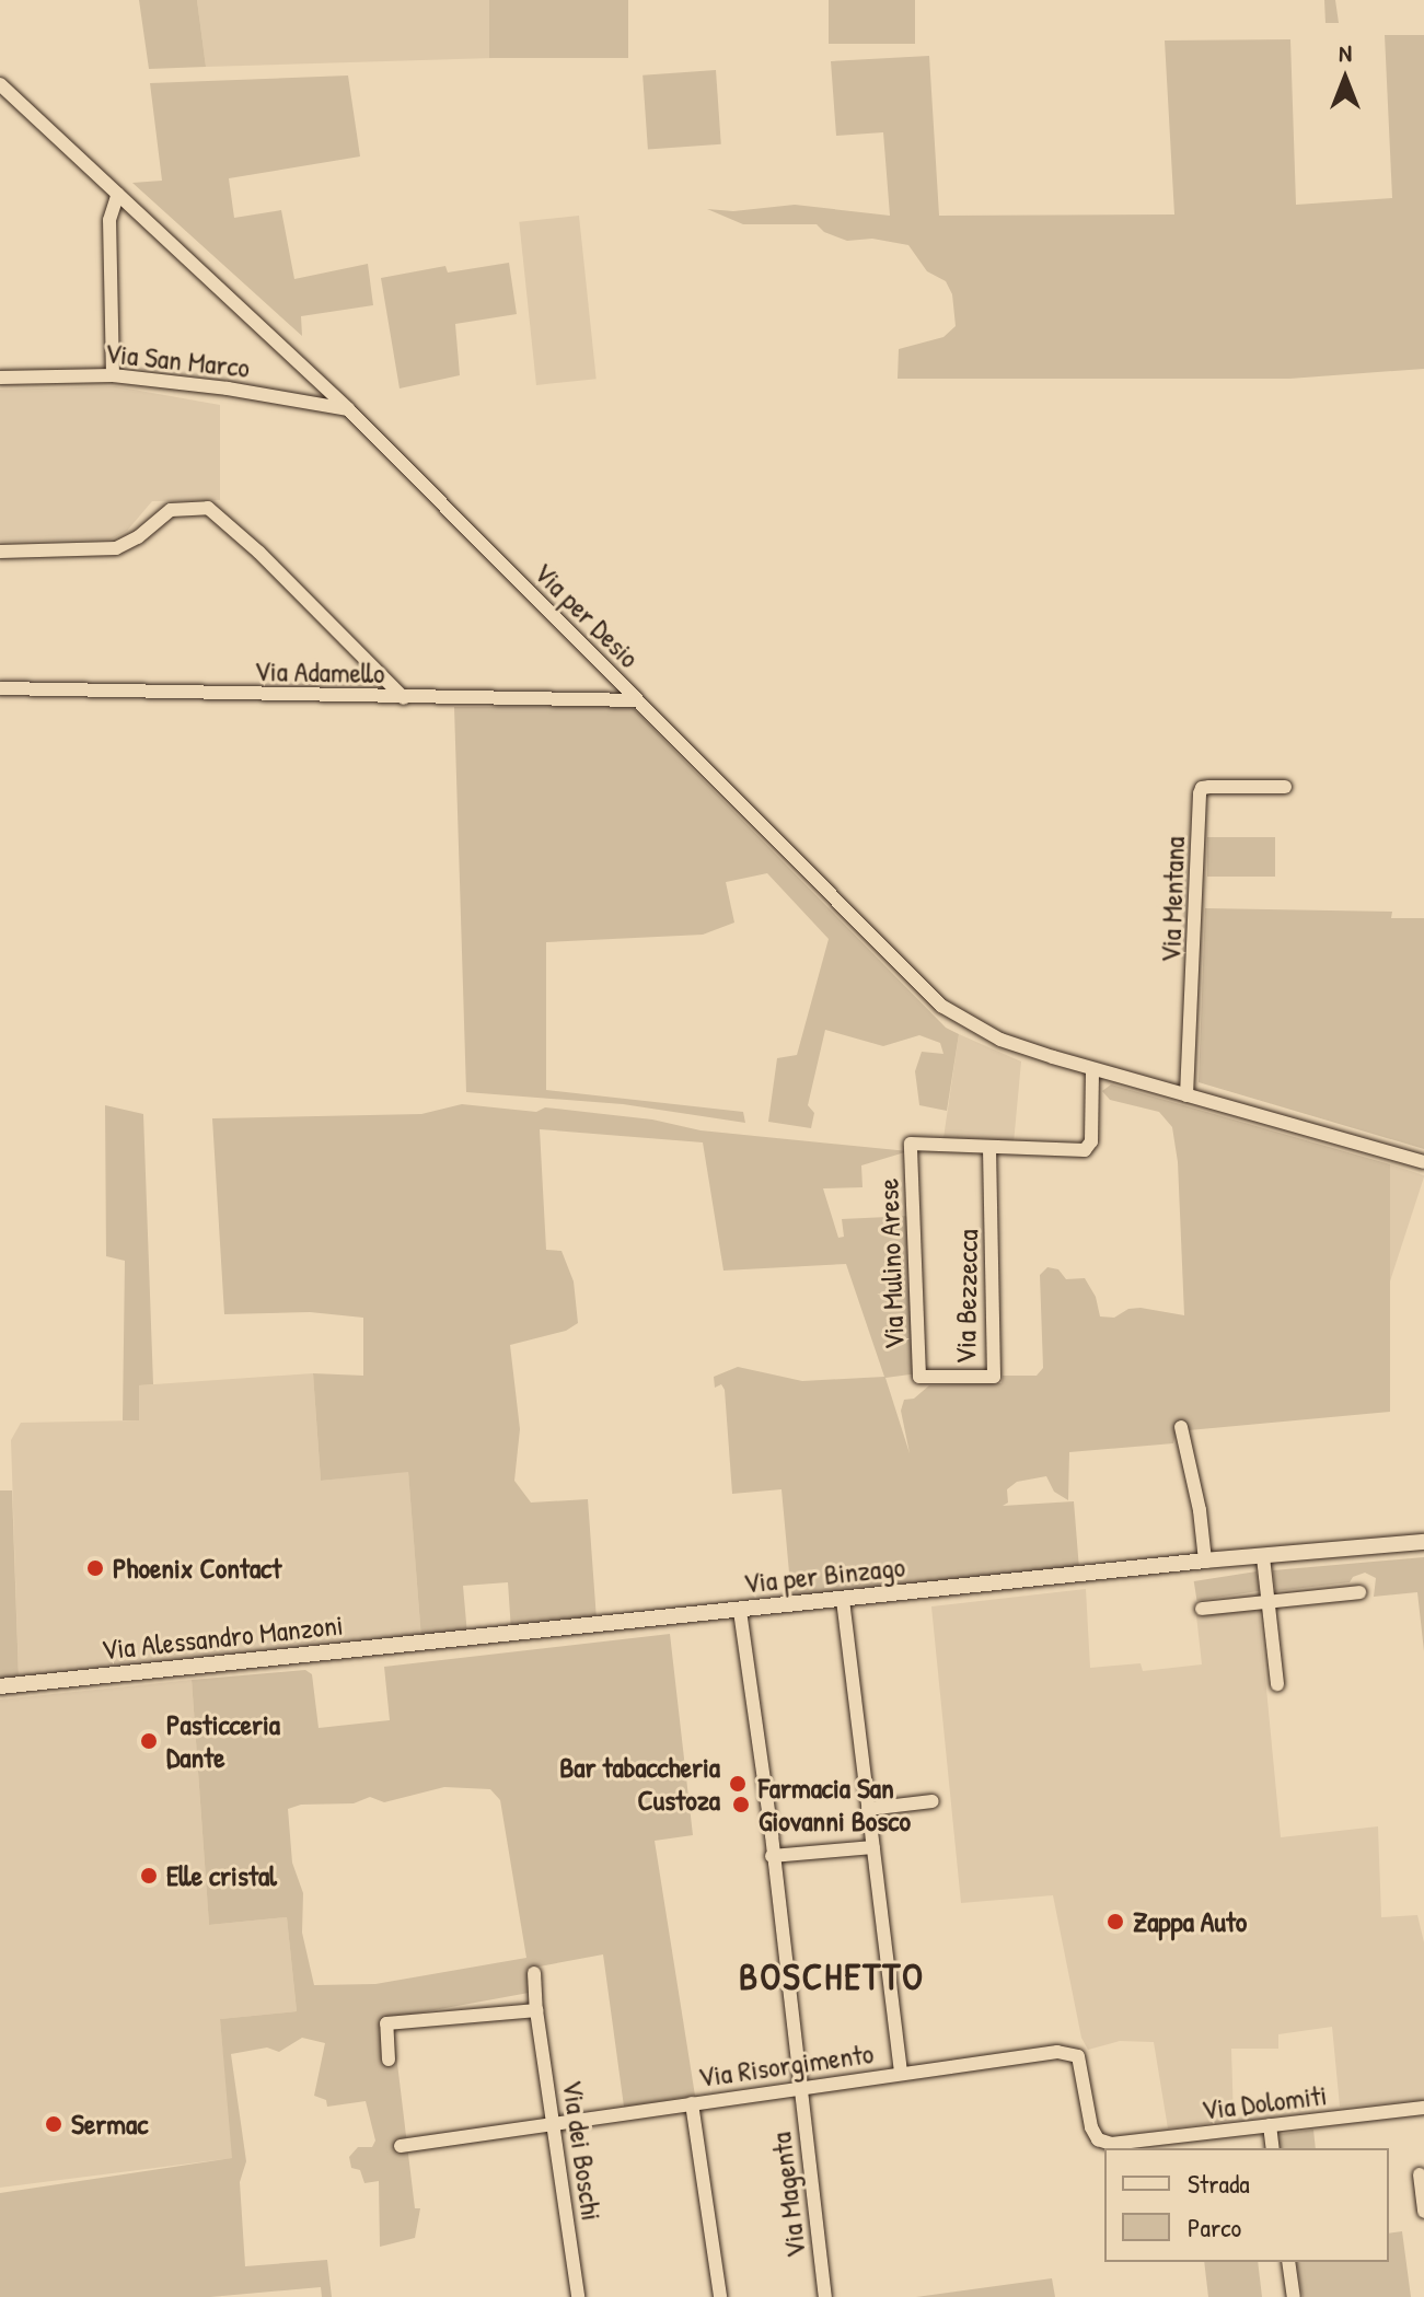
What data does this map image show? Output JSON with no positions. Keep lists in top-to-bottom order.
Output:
{
  "streets": {
    "main road": ["Via per Binzago", "Via Alessandro Manzoni"],
    "street": [
      "Via San Marco",
      "Via per Desio",
      "Via Adamello",
      "Via Mentana",
      "Via Mulino Arese",
      "Via Bezzecca",
      "Via Risorgimento",
      "Via Dolomiti",
      "Via dei Boschi",
      "Via Magenta"
    ]
  },
  "crossings": [
    ["Via San Marco", "Via per Desio"],
    ["Via per Desio", "Via Adamello"],
    ["Via per Desio", "Via Mentana"],
    ["Via per Desio", "Via Mulino Arese"],
    ["Via Mulino Arese", "Via Bezzecca"],
    ["Via per Binzago", "Via Alessandro Manzoni"],
    ["Via per Binzago", "Via Magenta"],
    ["Via Risorgimento", "Via Dolomiti"],
    ["Via Risorgimento", "Via dei Boschi"],
    ["Via Risorgimento", "Via Magenta"]
  ],
  "districts": ["BOSCHETTO"],
  "places": [
    "Phoenix Contact",
    "Pasticceria Dante",
    "Bar tabaccheria Custoza",
    "Farmacia San Giovanni Bosco",
    "Elle cristal",
    "Zappa Auto",
    "Sermac"
  ],
  "legend": ["Strada", "Parco"],
  "north": "top"
}
